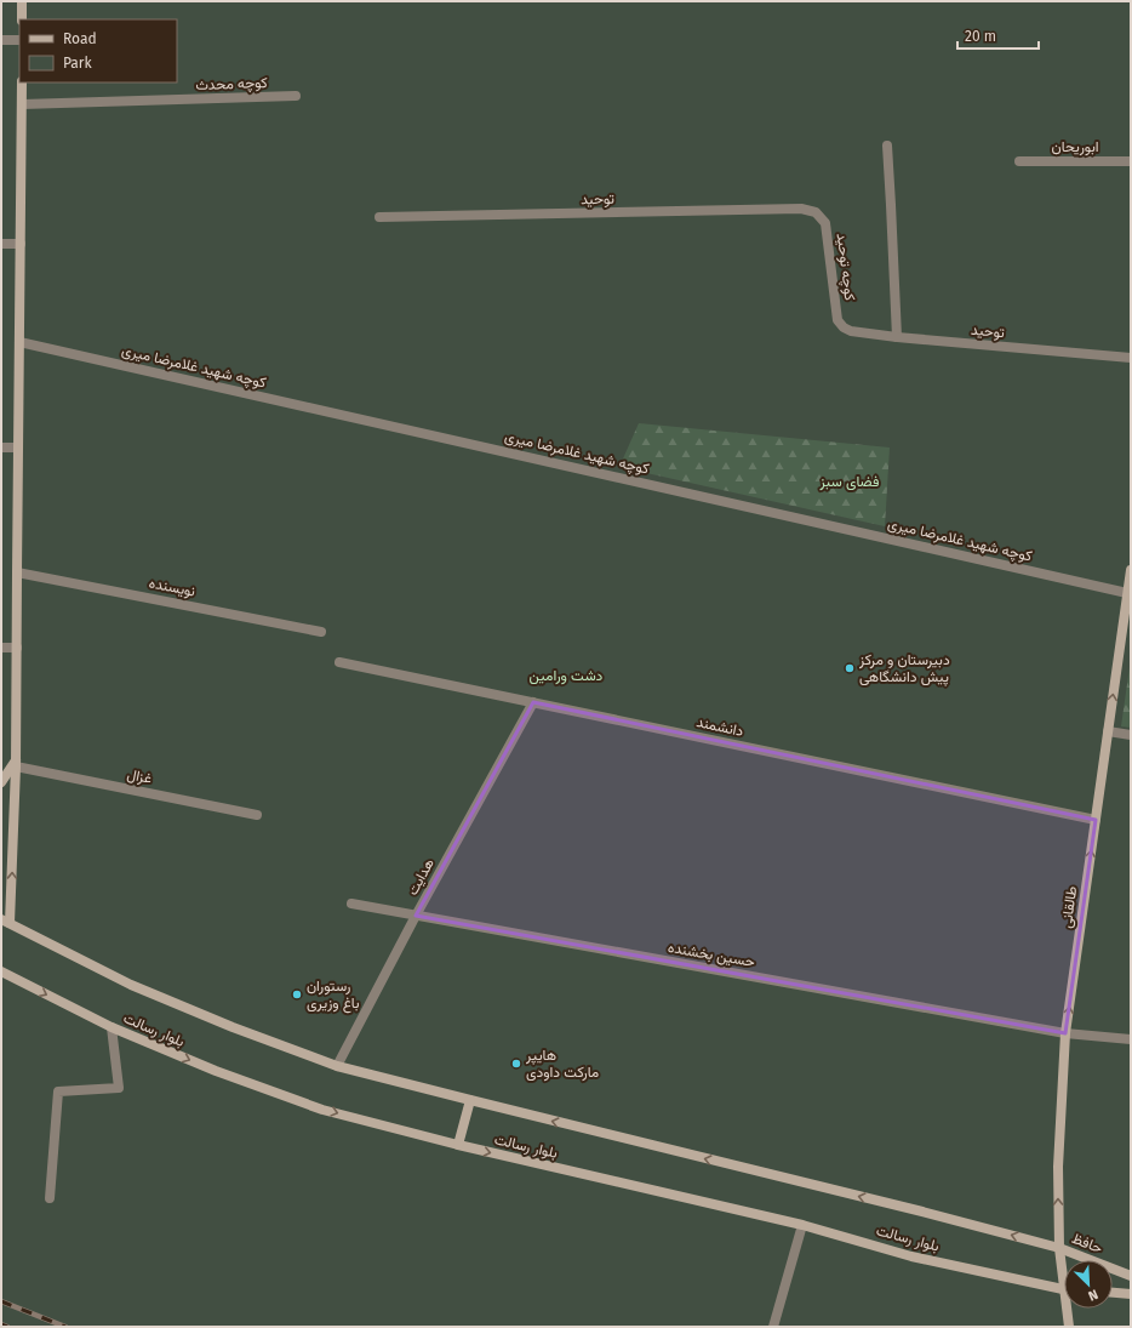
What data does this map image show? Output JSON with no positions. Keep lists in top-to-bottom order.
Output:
{
  "streets": {
    "main road": ["طالقانی", "بلوار رسالت", "حافظ"],
    "street": [
      "کوچه محدث",
      "ابوریحان",
      "توحید",
      "کوچه توحید",
      "کوچه شهید غلامرضا میری",
      "نویسنده",
      "دانشمند",
      "غزال",
      "هدایت",
      "حسین بخشنده"
    ]
  },
  "crossings": [
    ["توحید", "کوچه توحید"],
    ["کوچه شهید غلامرضا میری", "طالقانی"],
    ["دانشمند", "هدایت"],
    ["دانشمند", "طالقانی"],
    ["هدایت", "حسین بخشنده"],
    ["هدایت", "بلوار رسالت"],
    ["طالقانی", "حسین بخشنده"],
    ["طالقانی", "بلوار رسالت"],
    ["طالقانی", "حافظ"],
    ["بلوار رسالت", "حافظ"]
  ],
  "one_way": ["طالقانی"],
  "parks": ["فضای سبز", "دشت ورامین"],
  "places": ["دبیرستان و مرکز پیش دانشگاهی", "رستوران باغ وزیری", "هایپر مارکت داودی"],
  "legend": ["Road", "Park"],
  "scale_bar": "20 m",
  "north": "bottom right"
}
